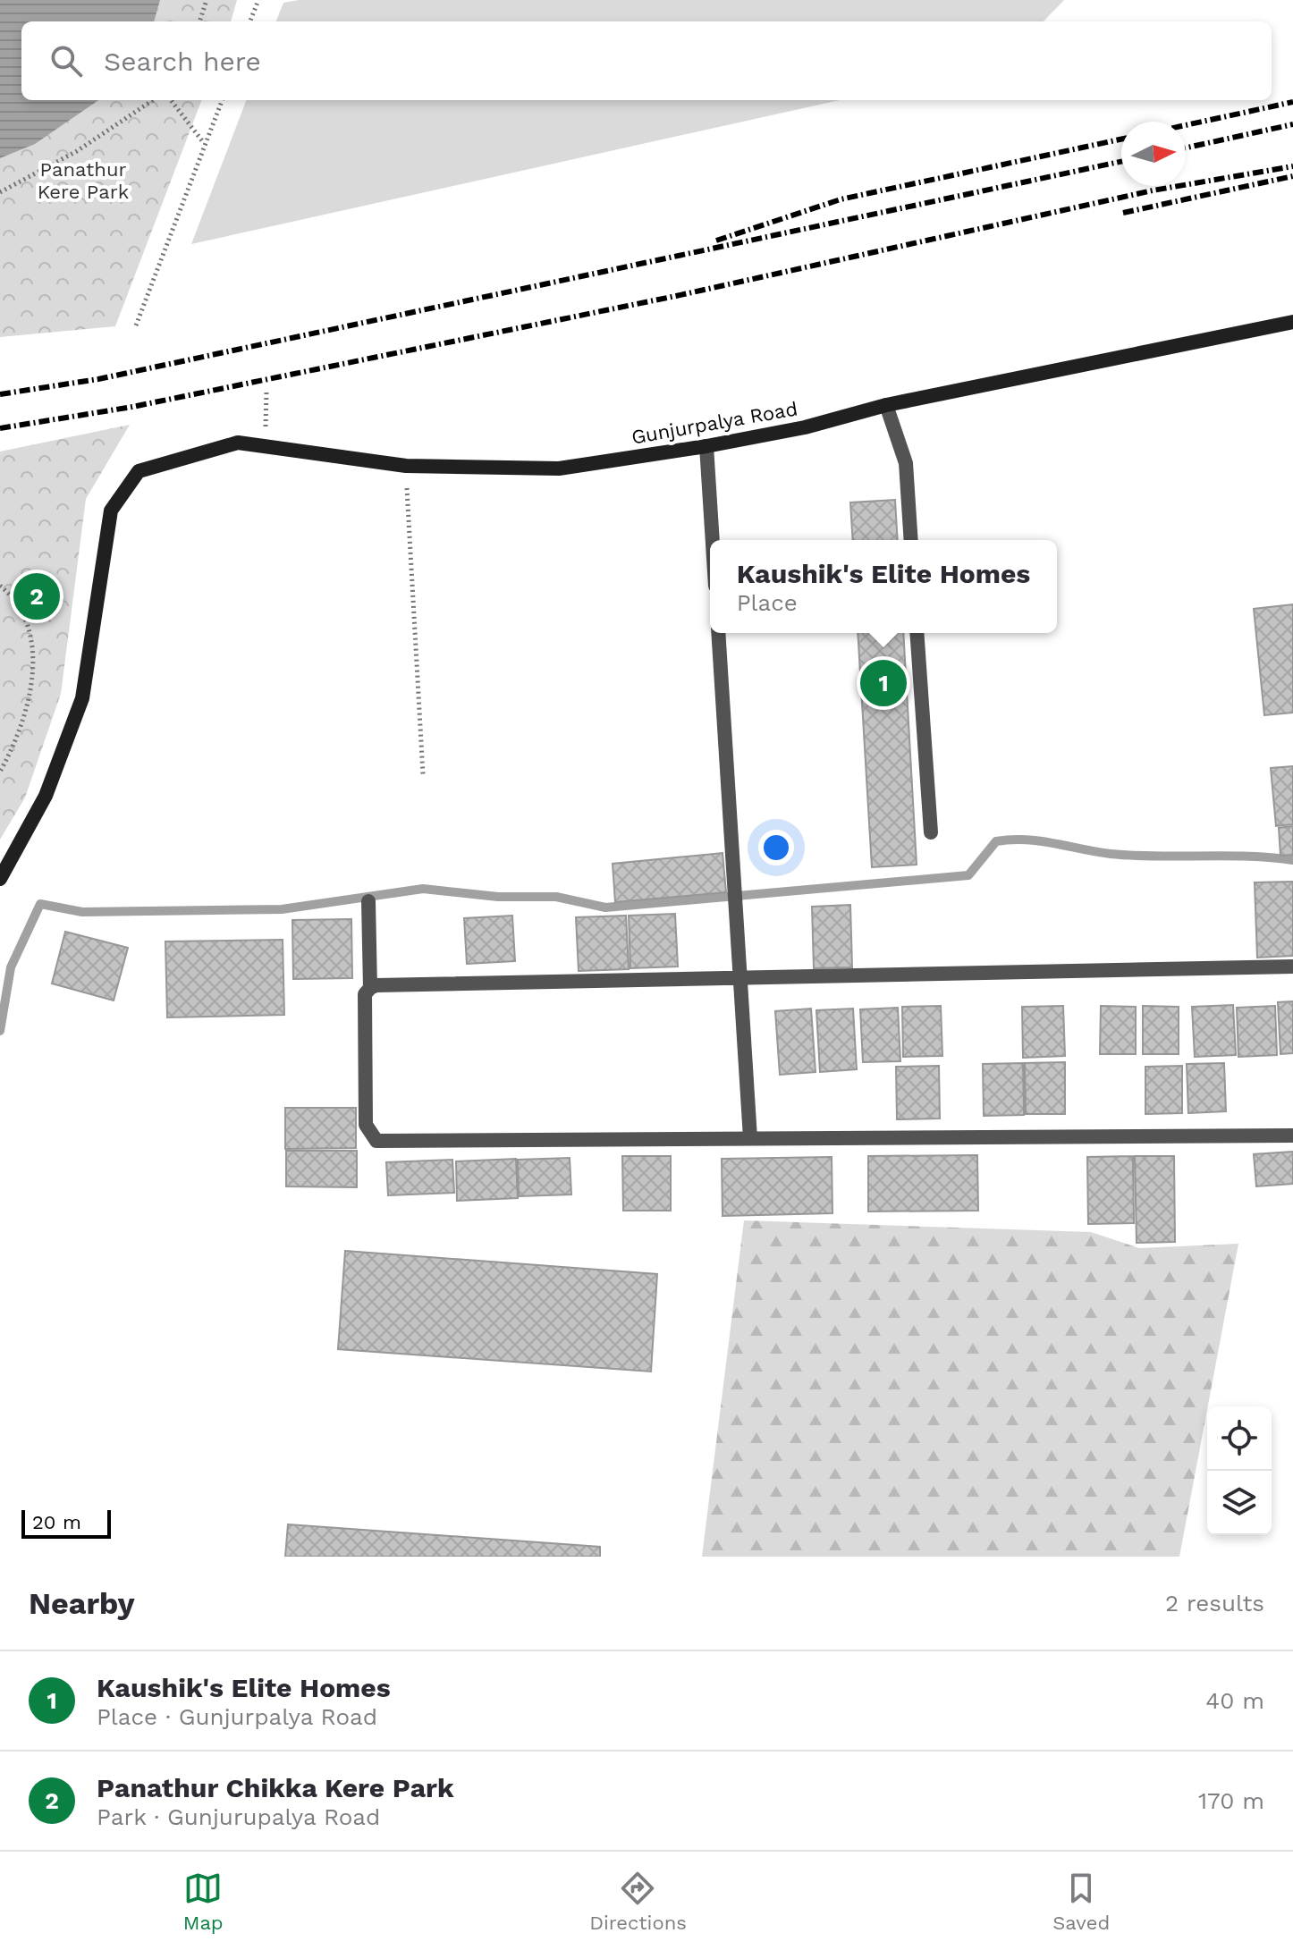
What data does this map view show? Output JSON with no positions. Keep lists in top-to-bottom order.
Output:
{
  "streets": {
    "street": ["Gunjurpalya Road"]
  },
  "parks": ["Panathur Kere Park"],
  "scale_bar": "20 m",
  "north": "right",
  "page": {
    "search": "Search here",
    "popup": ["Kaushik's Elite Homes", "Place"],
    "pins": ["2", "1"],
    "scale": "20 m",
    "heading": ["Nearby", "2 results"],
    "list": [
      {
        "mark": "1",
        "name": "Kaushik's Elite Homes",
        "note": "Place · Gunjurpalya Road",
        "value": "40 m"
      },
      {
        "mark": "2",
        "name": "Panathur Chikka Kere Park",
        "note": "Park · Gunjurupalya Road",
        "value": "170 m"
      }
    ],
    "nav": ["Map", "Directions", "Saved"]
  }
}
